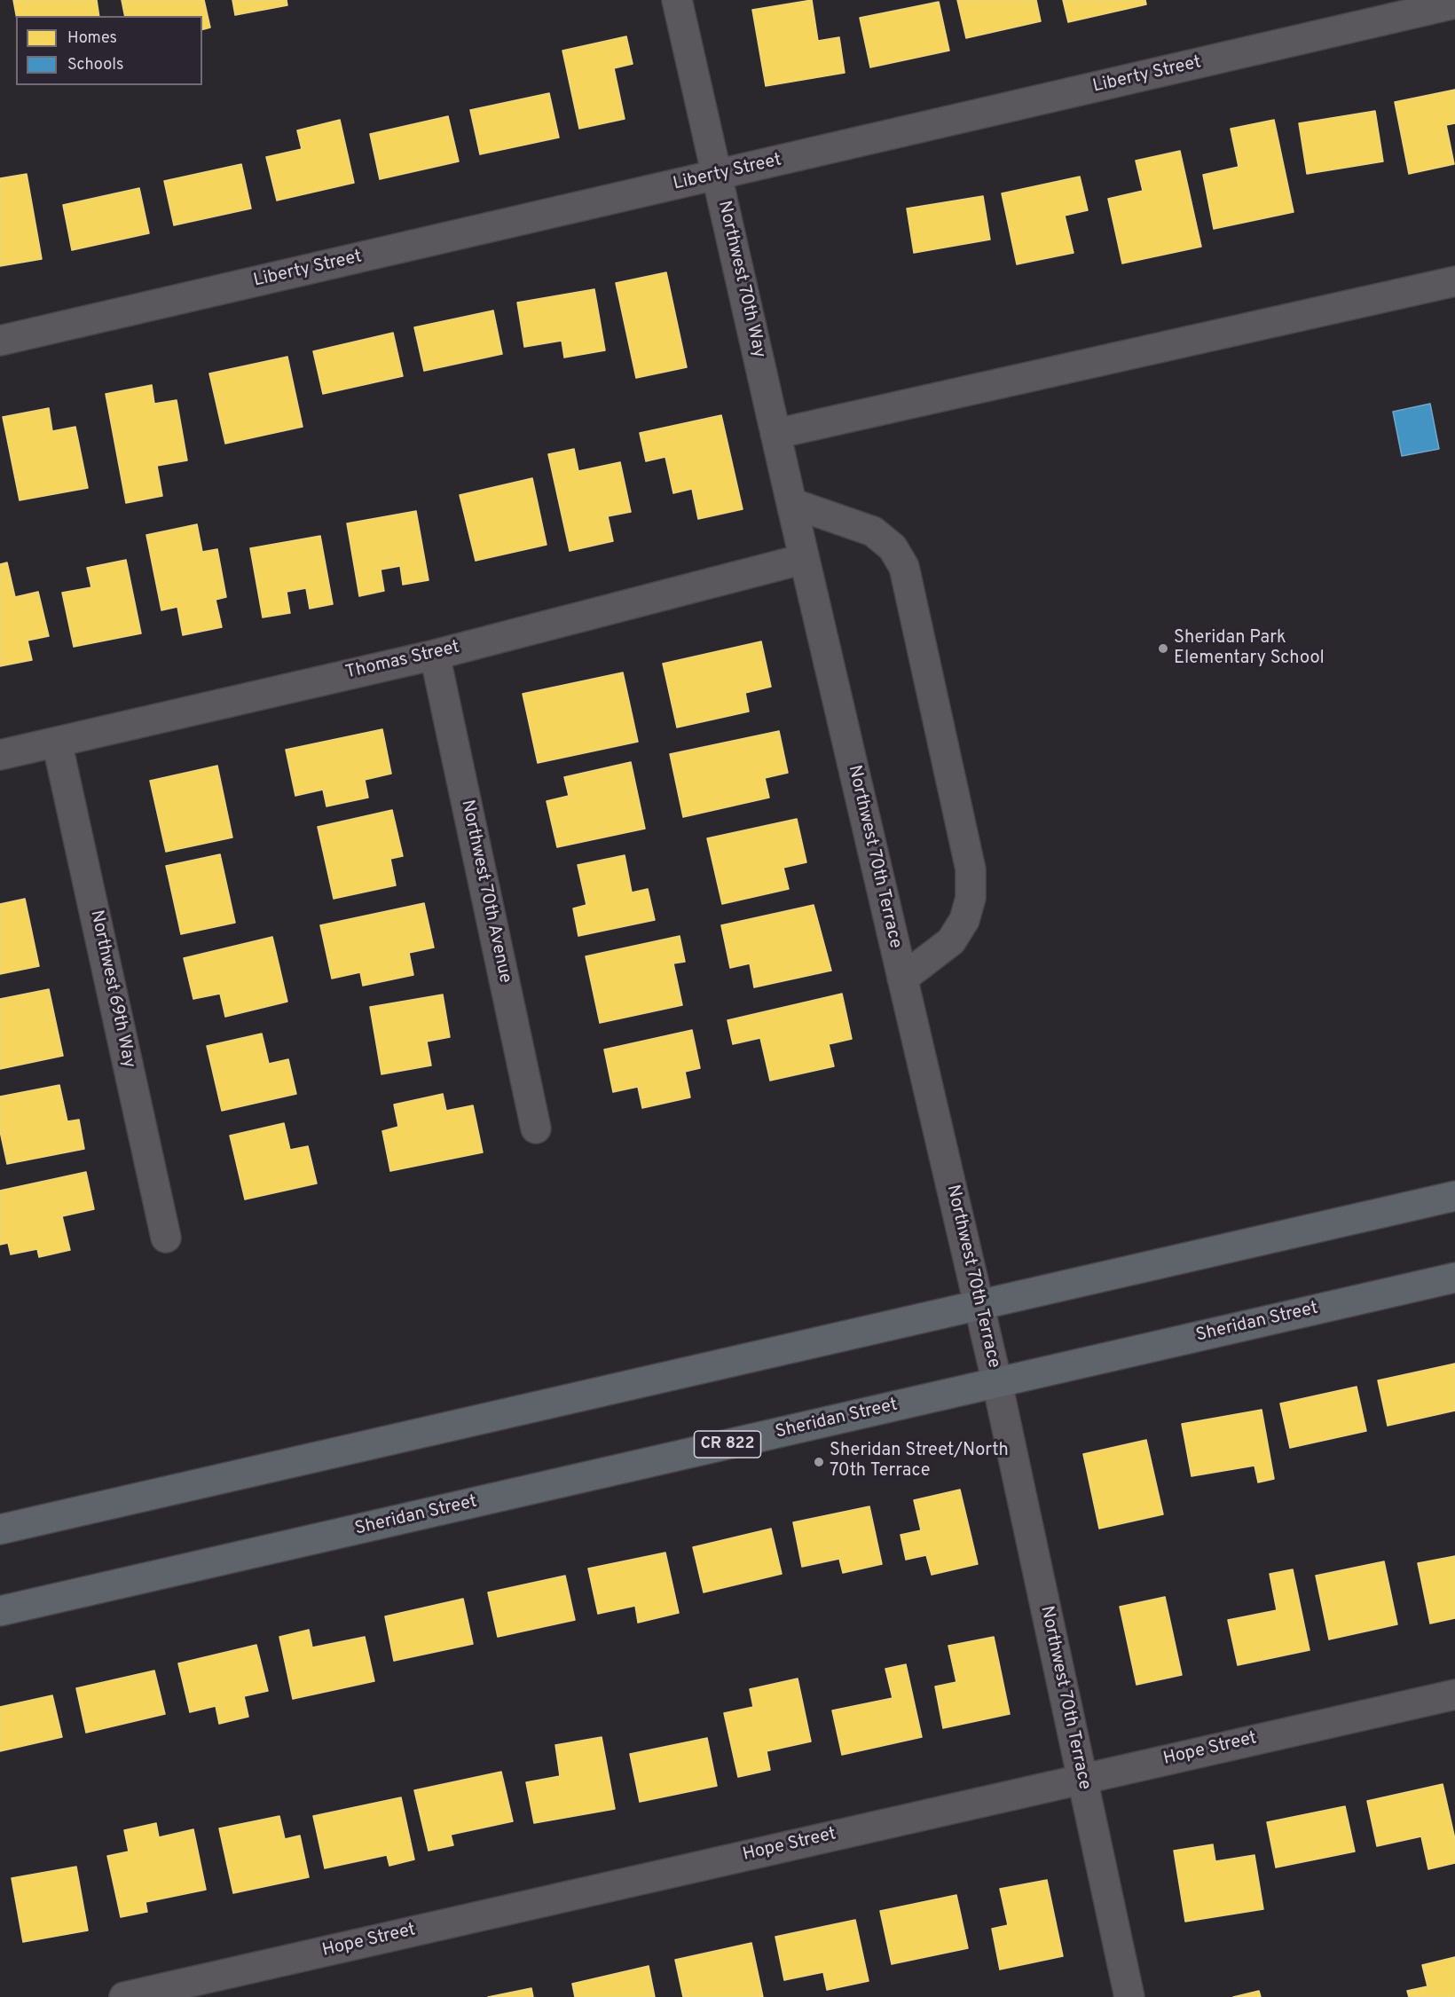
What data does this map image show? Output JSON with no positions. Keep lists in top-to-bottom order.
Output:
{
  "streets": {
    "main road": ["Sheridan Street", "CR 822"],
    "street": [
      "Liberty Street",
      "Northwest 70th Way",
      "Thomas Street",
      "Northwest 70th Terrace",
      "Northwest 70th Avenue",
      "Northwest 69th Way",
      "Hope Street"
    ]
  },
  "crossings": [
    ["Liberty Street", "Northwest 70th Way"],
    ["Northwest 70th Way", "Thomas Street"],
    ["Northwest 70th Way", "Northwest 70th Terrace"],
    ["Thomas Street", "Northwest 70th Terrace"],
    ["Thomas Street", "Northwest 70th Avenue"],
    ["Thomas Street", "Northwest 69th Way"],
    ["Northwest 70th Terrace", "Sheridan Street"],
    ["Northwest 70th Terrace", "Hope Street"]
  ],
  "places": ["Sheridan Park Elementary School", "Sheridan Street/North 70th Terrace"],
  "legend": ["Homes", "Schools"]
}
